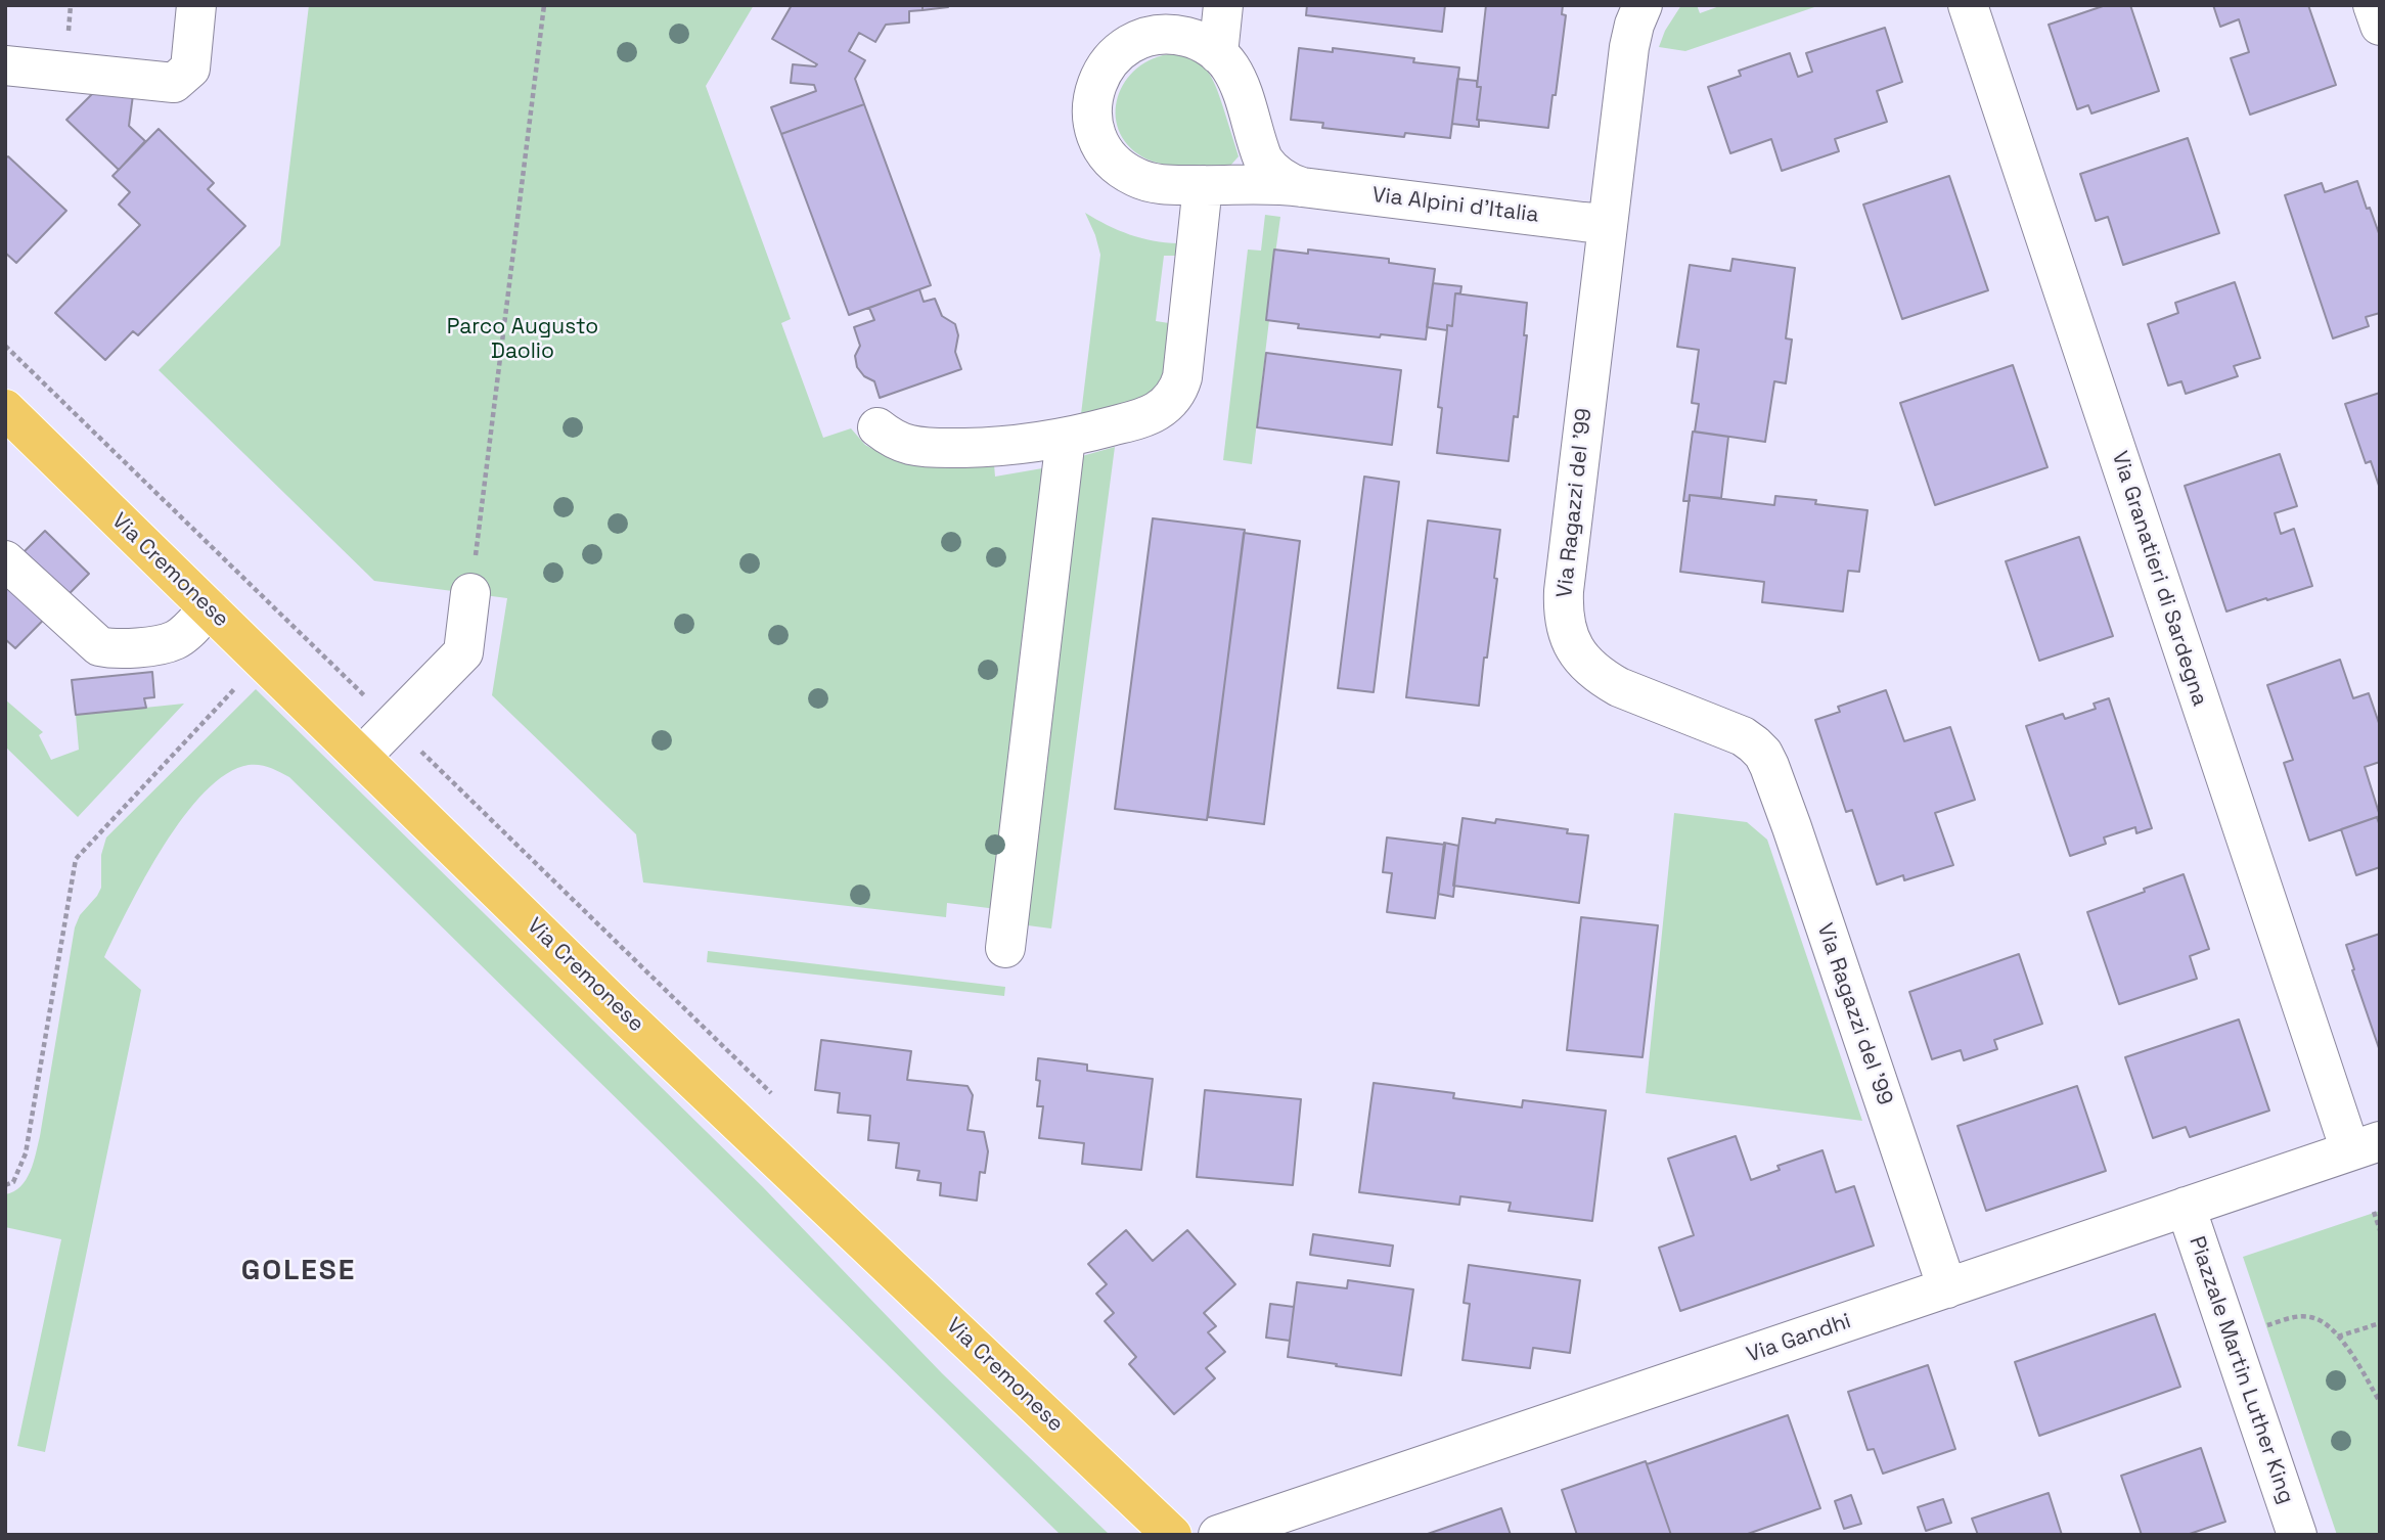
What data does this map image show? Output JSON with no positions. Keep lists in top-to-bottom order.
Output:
{
  "streets": {
    "main road": ["Via Cremonese"],
    "street": [
      "Via Alpini d'Italia",
      "Via Ragazzi del '99",
      "Via Granatieri di Sardegna",
      "Via Gandhi",
      "Piazzale Martin Luther King"
    ]
  },
  "crossings": [
    ["Via Alpini d'Italia", "Via Ragazzi del '99"],
    ["Via Ragazzi del '99", "Via Gandhi"],
    ["Via Granatieri di Sardegna", "Via Gandhi"],
    ["Via Gandhi", "Piazzale Martin Luther King"]
  ],
  "districts": ["GOLESE"],
  "parks": ["Parco Augusto Daolio"]
}
